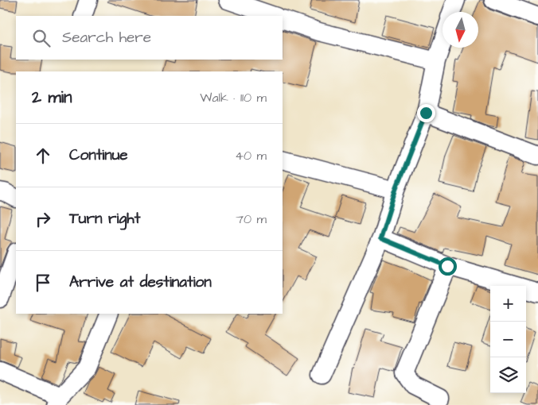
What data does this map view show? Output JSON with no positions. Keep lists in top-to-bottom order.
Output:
{
  "north": "bottom",
  "page": {
    "search": "Search here",
    "heading": ["2 min", "Walk · 110 m"],
    "list": [
      ["Continue", "40 m"],
      ["Turn right", "70 m"],
      "Arrive at destination"
    ],
    "map_buttons": ["+", "−"]
  }
}
